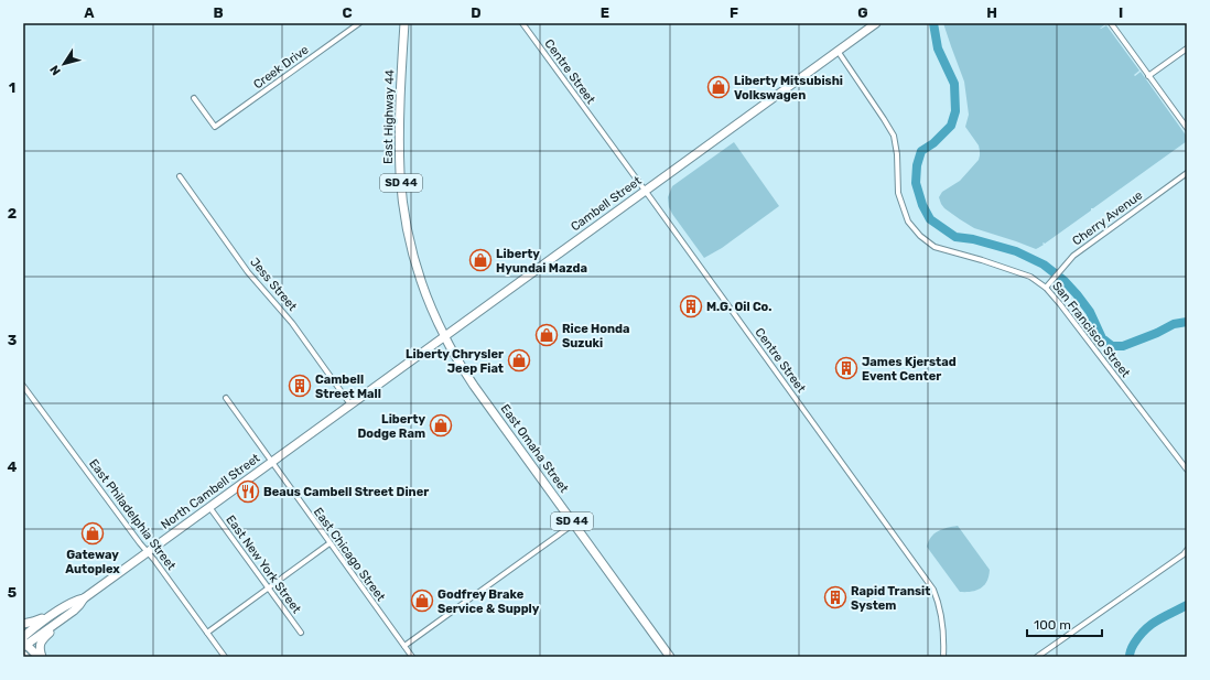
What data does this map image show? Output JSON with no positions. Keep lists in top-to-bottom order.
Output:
{
  "streets": {
    "main road": [
      "East Highway 44",
      "SD 44",
      "Cambell Street",
      "East Omaha Street",
      "North Cambell Street"
    ],
    "street": [
      "Creek Drive",
      "Centre Street",
      "Cherry Avenue",
      "Jess Street",
      "San Francisco Street",
      "East Philadelphia Street",
      "East Chicago Street",
      "East New York Street"
    ]
  },
  "crossings": [
    ["Centre Street", "Cambell Street"],
    ["East Highway 44", "Cambell Street"],
    ["East Highway 44", "East Omaha Street"],
    ["Cambell Street", "Jess Street"],
    ["Cambell Street", "San Francisco Street"],
    ["Cambell Street", "East Omaha Street"],
    ["Cambell Street", "North Cambell Street"],
    ["Cherry Avenue", "San Francisco Street"],
    ["Jess Street", "North Cambell Street"],
    ["North Cambell Street", "East Philadelphia Street"],
    ["North Cambell Street", "East Chicago Street"],
    ["North Cambell Street", "East New York Street"]
  ],
  "places": {
    "shop": [
      "Liberty Mitsubishi Volkswagen",
      "Liberty Hyundai Mazda",
      "Rice Honda Suzuki",
      "Liberty Chrysler Jeep Fiat",
      "Liberty Dodge Ram",
      "Gateway Autoplex",
      "Godfrey Brake Service & Supply"
    ],
    "building": [
      "M.G. Oil Co.",
      "James Kjerstad Event Center",
      "Cambell Street Mall",
      "Rapid Transit System"
    ],
    "restaurant": ["Beaus Cambell Street Diner"]
  },
  "scale_bar": "100 m",
  "north": "bottom left",
  "grid": {
    "columns": [
      "A",
      "B",
      "C",
      "D",
      "E",
      "F",
      "G",
      "H",
      "I"
    ],
    "rows": [
      "1",
      "2",
      "3",
      "4",
      "5"
    ]
  }
}
